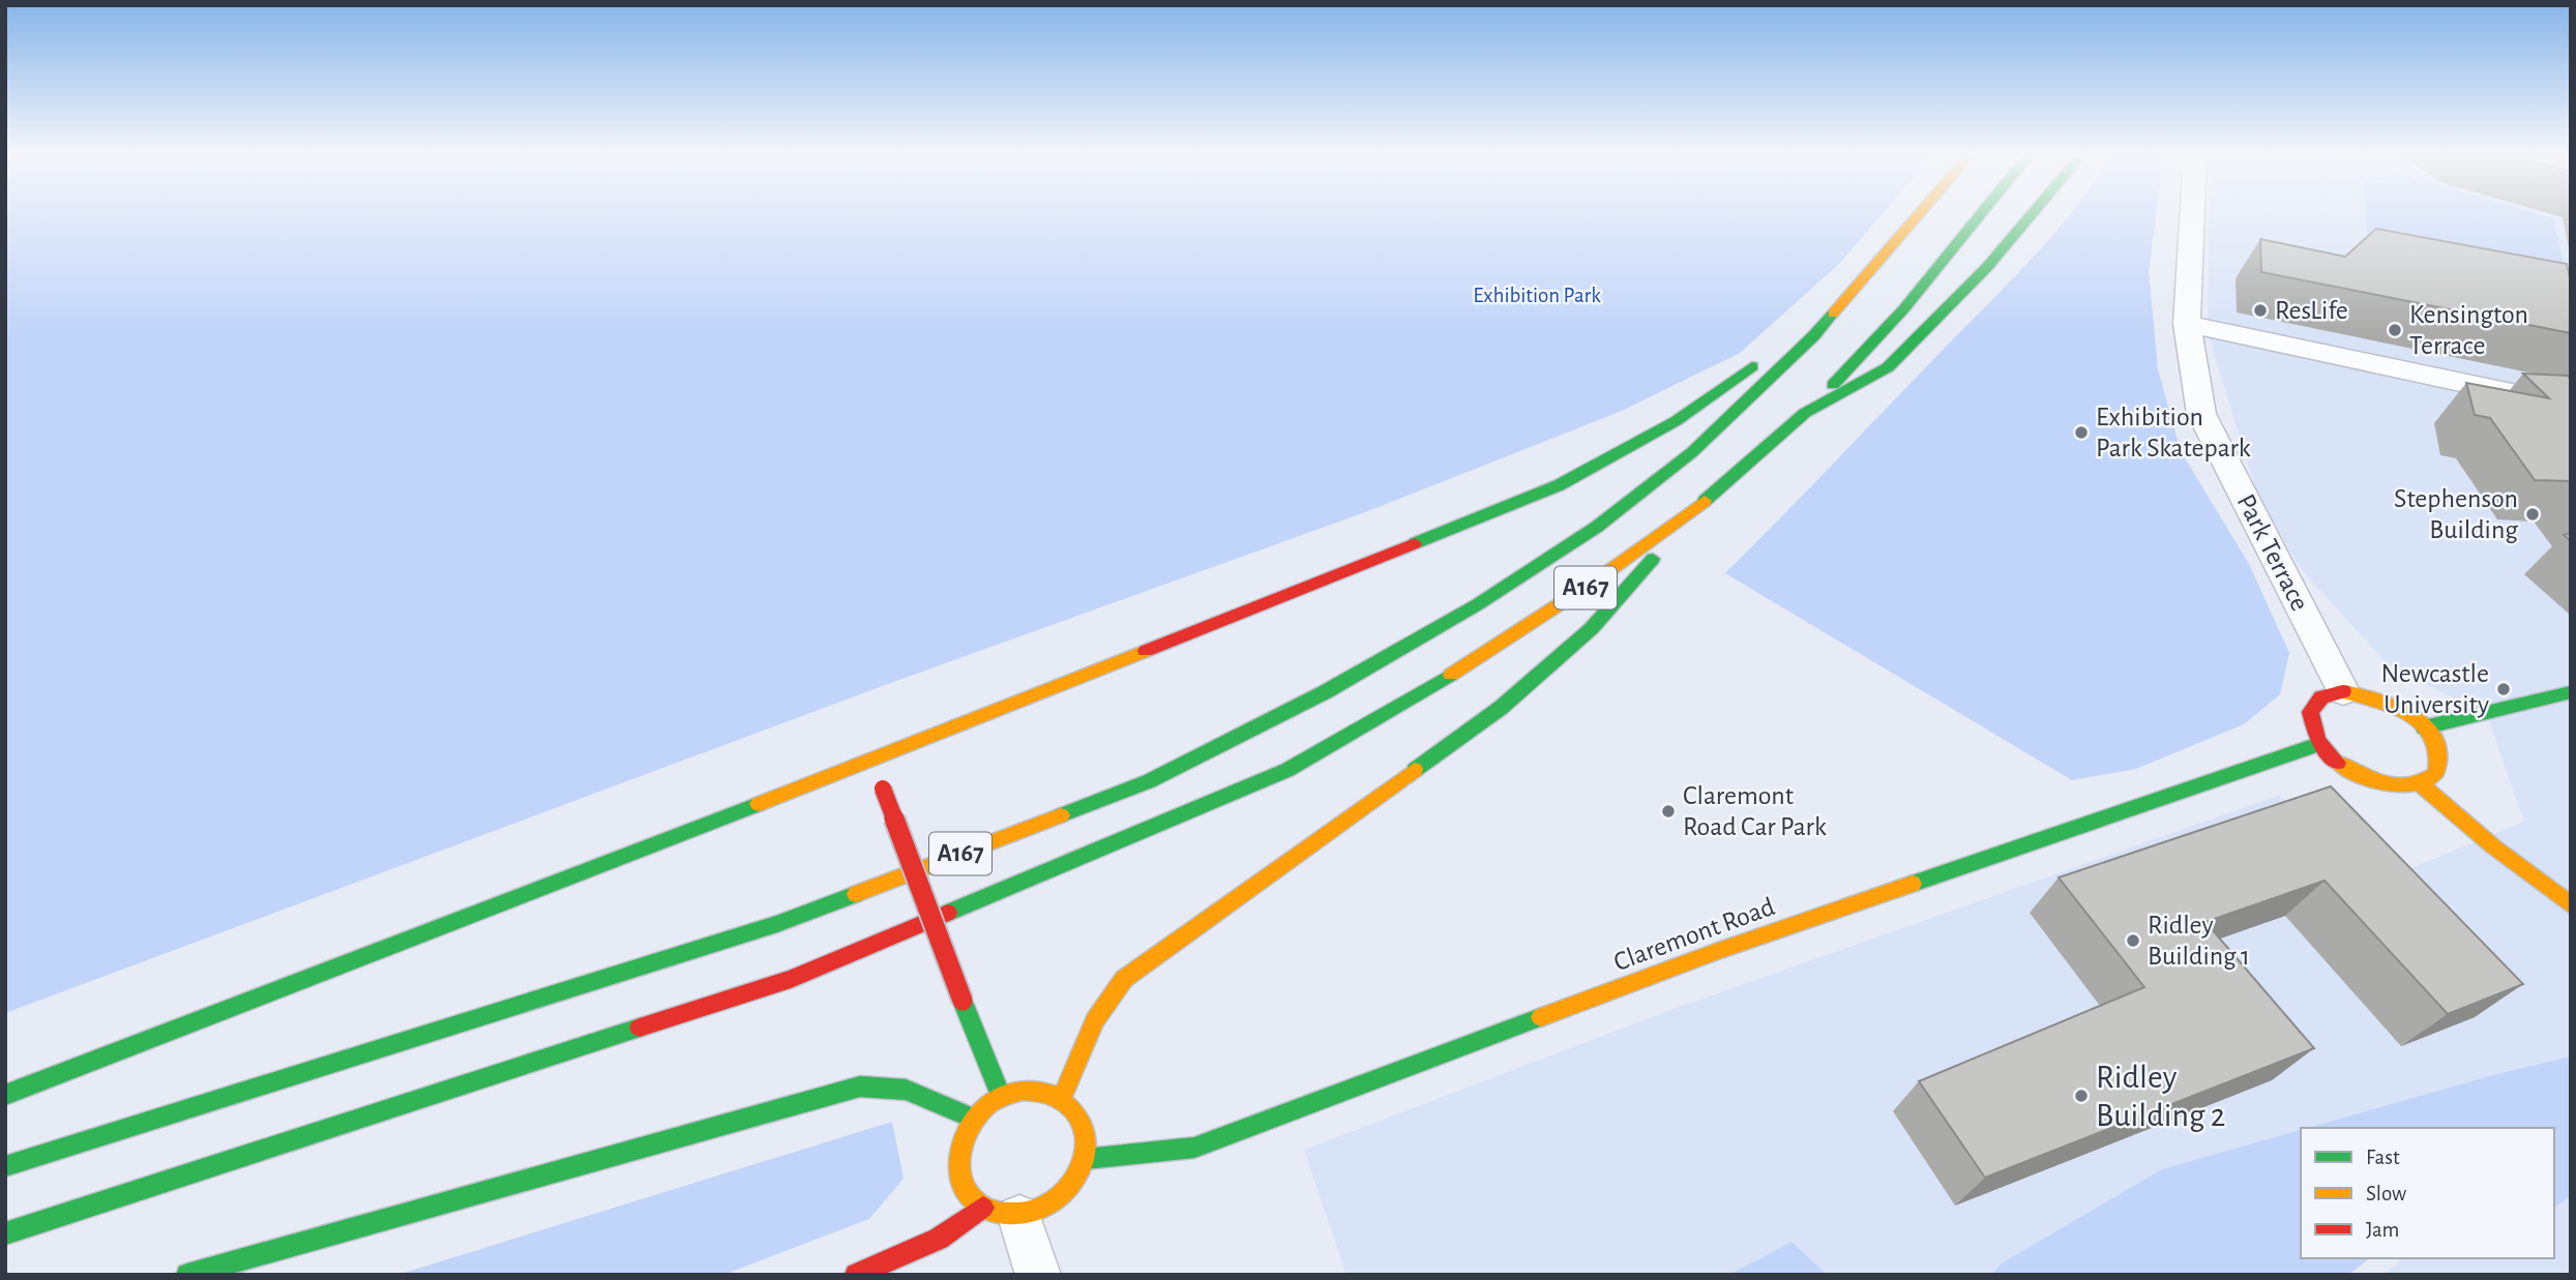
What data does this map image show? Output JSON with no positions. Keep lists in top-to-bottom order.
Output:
{
  "streets": {
    "main road": ["A167", "Claremont Road"],
    "street": ["Park Terrace"]
  },
  "crossings": [
    ["Park Terrace", "Claremont Road"]
  ],
  "parks": ["Exhibition Park"],
  "places": [
    "ResLife",
    "Kensington Terrace",
    "Exhibition Park Skatepark",
    "Stephenson Building",
    "Newcastle University",
    "Claremont Road Car Park",
    "Ridley Building 1",
    "Ridley Building 2"
  ],
  "legend": ["Fast", "Slow", "Jam"]
}
